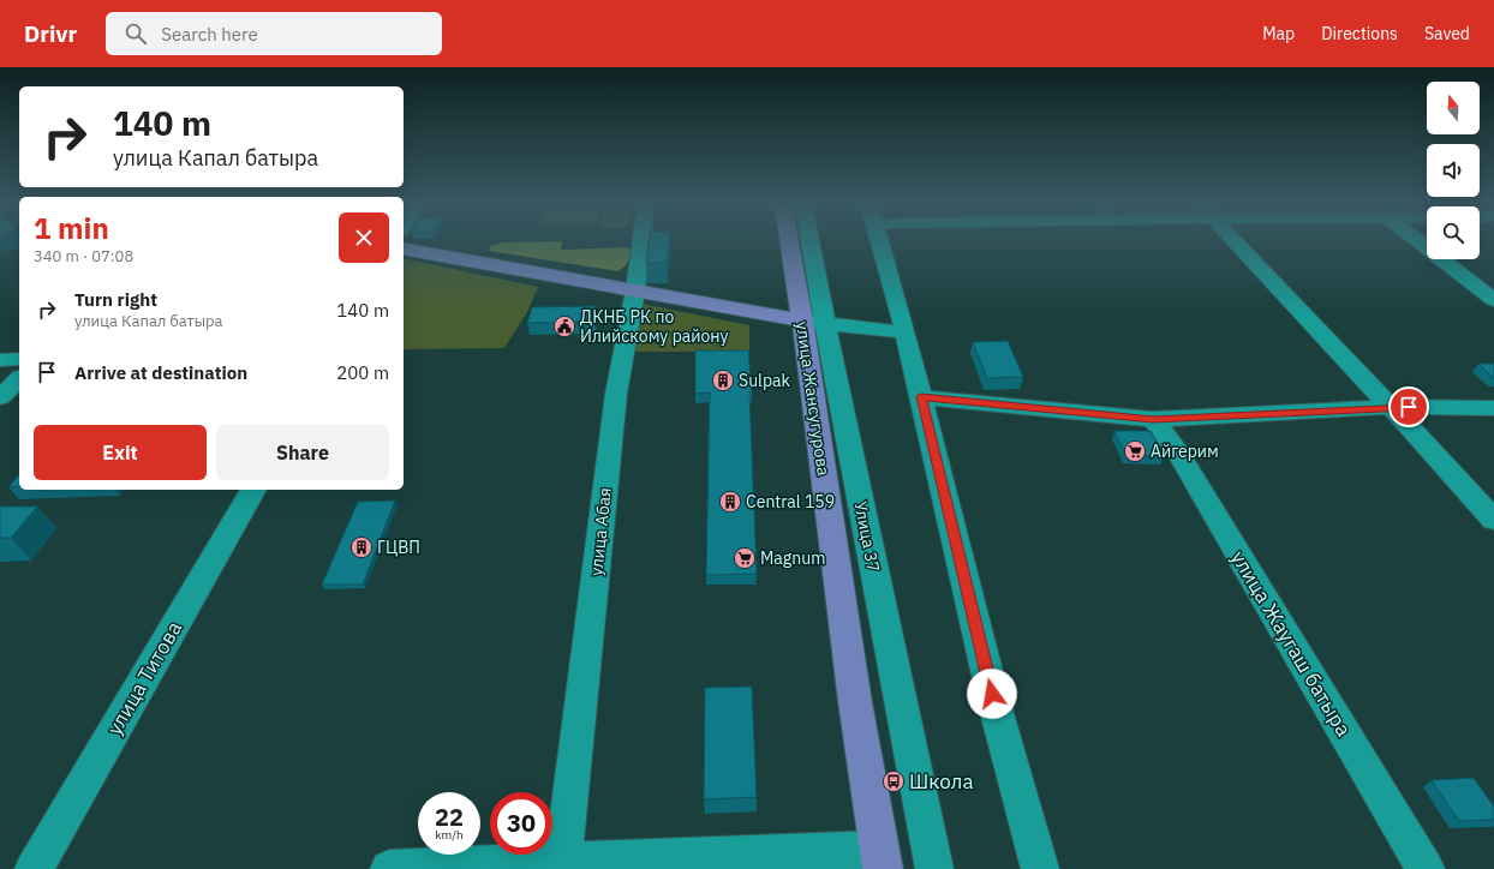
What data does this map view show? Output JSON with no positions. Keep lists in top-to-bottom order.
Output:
{
  "streets": {
    "main road": ["улица Жансугурова"],
    "street": [
      "улица Абая",
      "Улица 37",
      "улица Жаугаш батыра",
      "улица Титова"
    ]
  },
  "places": {
    "public building": ["ДКНБ РК по Илийскому району"],
    "building": ["Sulpak", "Central 159", "ГЦВП"],
    "supermarket": ["Айгерим", "Magnum"],
    "bus stop": ["Школа"]
  },
  "north": "top",
  "page": {
    "header": "Drivr",
    "search": "Search here",
    "nav": ["Map", "Directions", "Saved"],
    "turn": ["140 m", "улица Капал батыра"],
    "heading": ["1 min", "340 m · 07:08"],
    "list": [
      {
        "name": "Turn right",
        "note": "улица Капал батыра",
        "value": "140 m"
      },
      {
        "name": "Arrive at destination",
        "value": "200 m"
      }
    ],
    "buttons": ["Exit", "Share"],
    "speed": "22 km/h",
    "limit": "30"
  }
}
